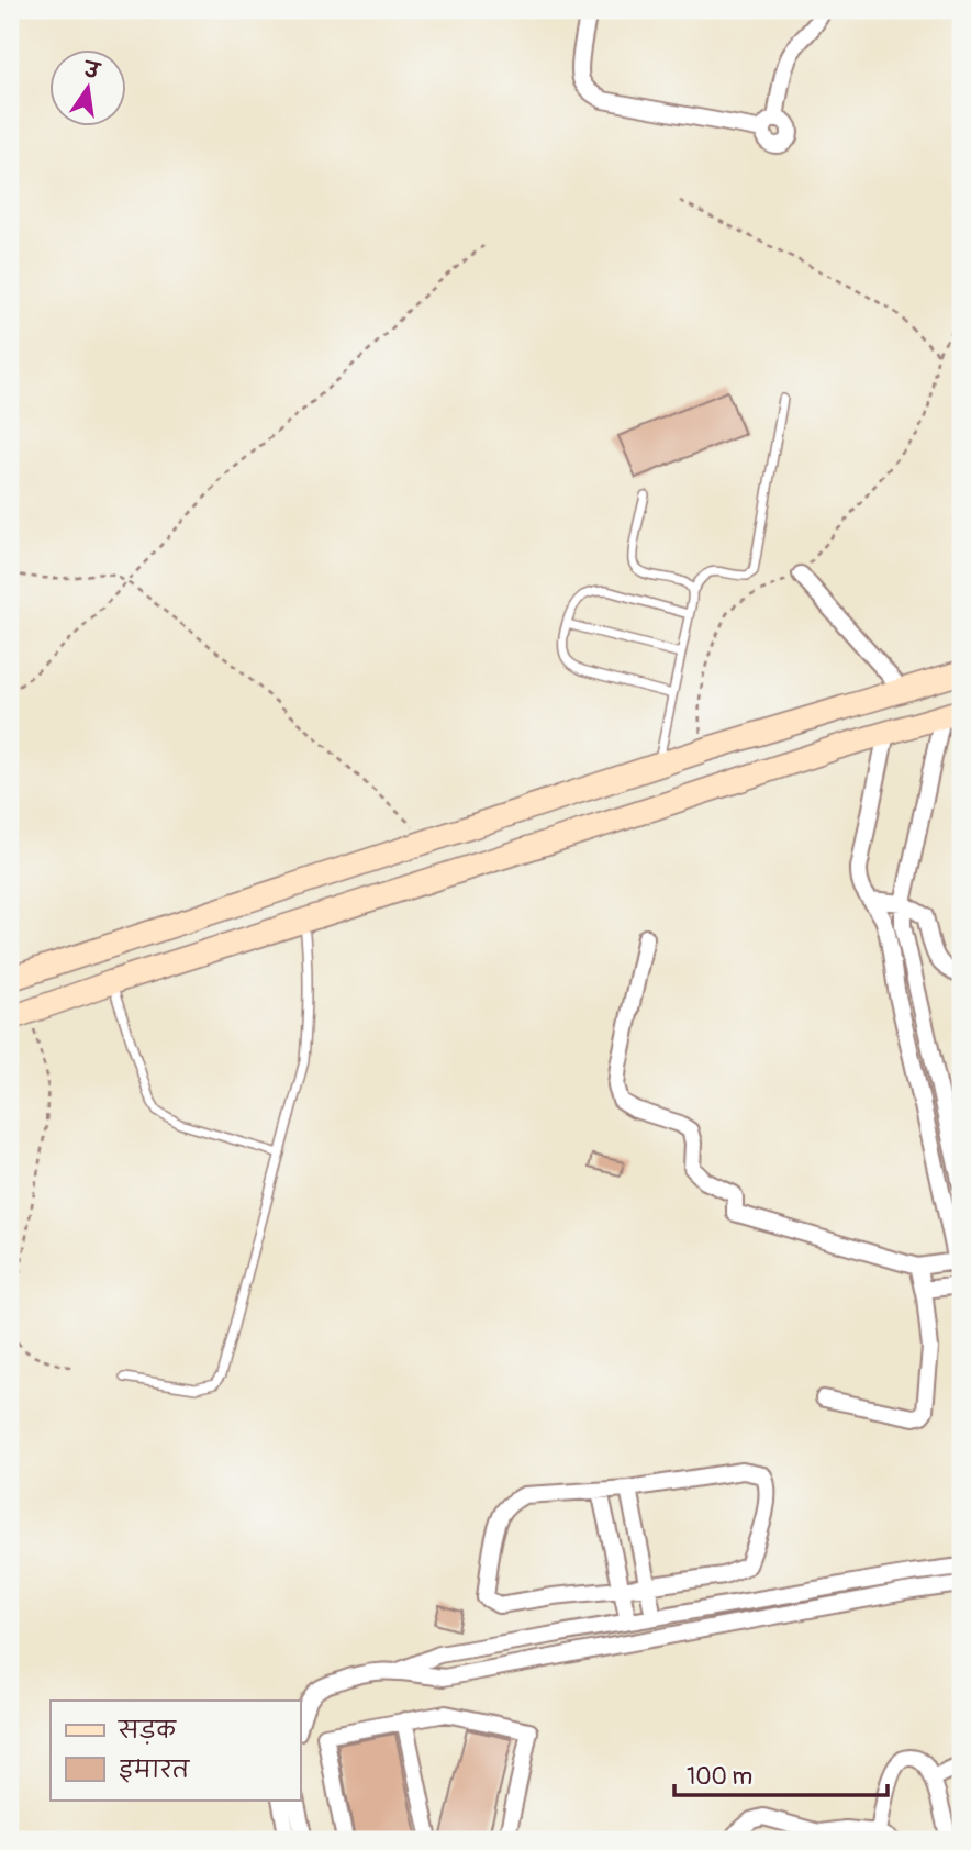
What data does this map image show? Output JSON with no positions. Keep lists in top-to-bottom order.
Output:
{
  "legend": ["सड़क", "इमारत"],
  "scale_bar": "100 m",
  "north": "top"
}
